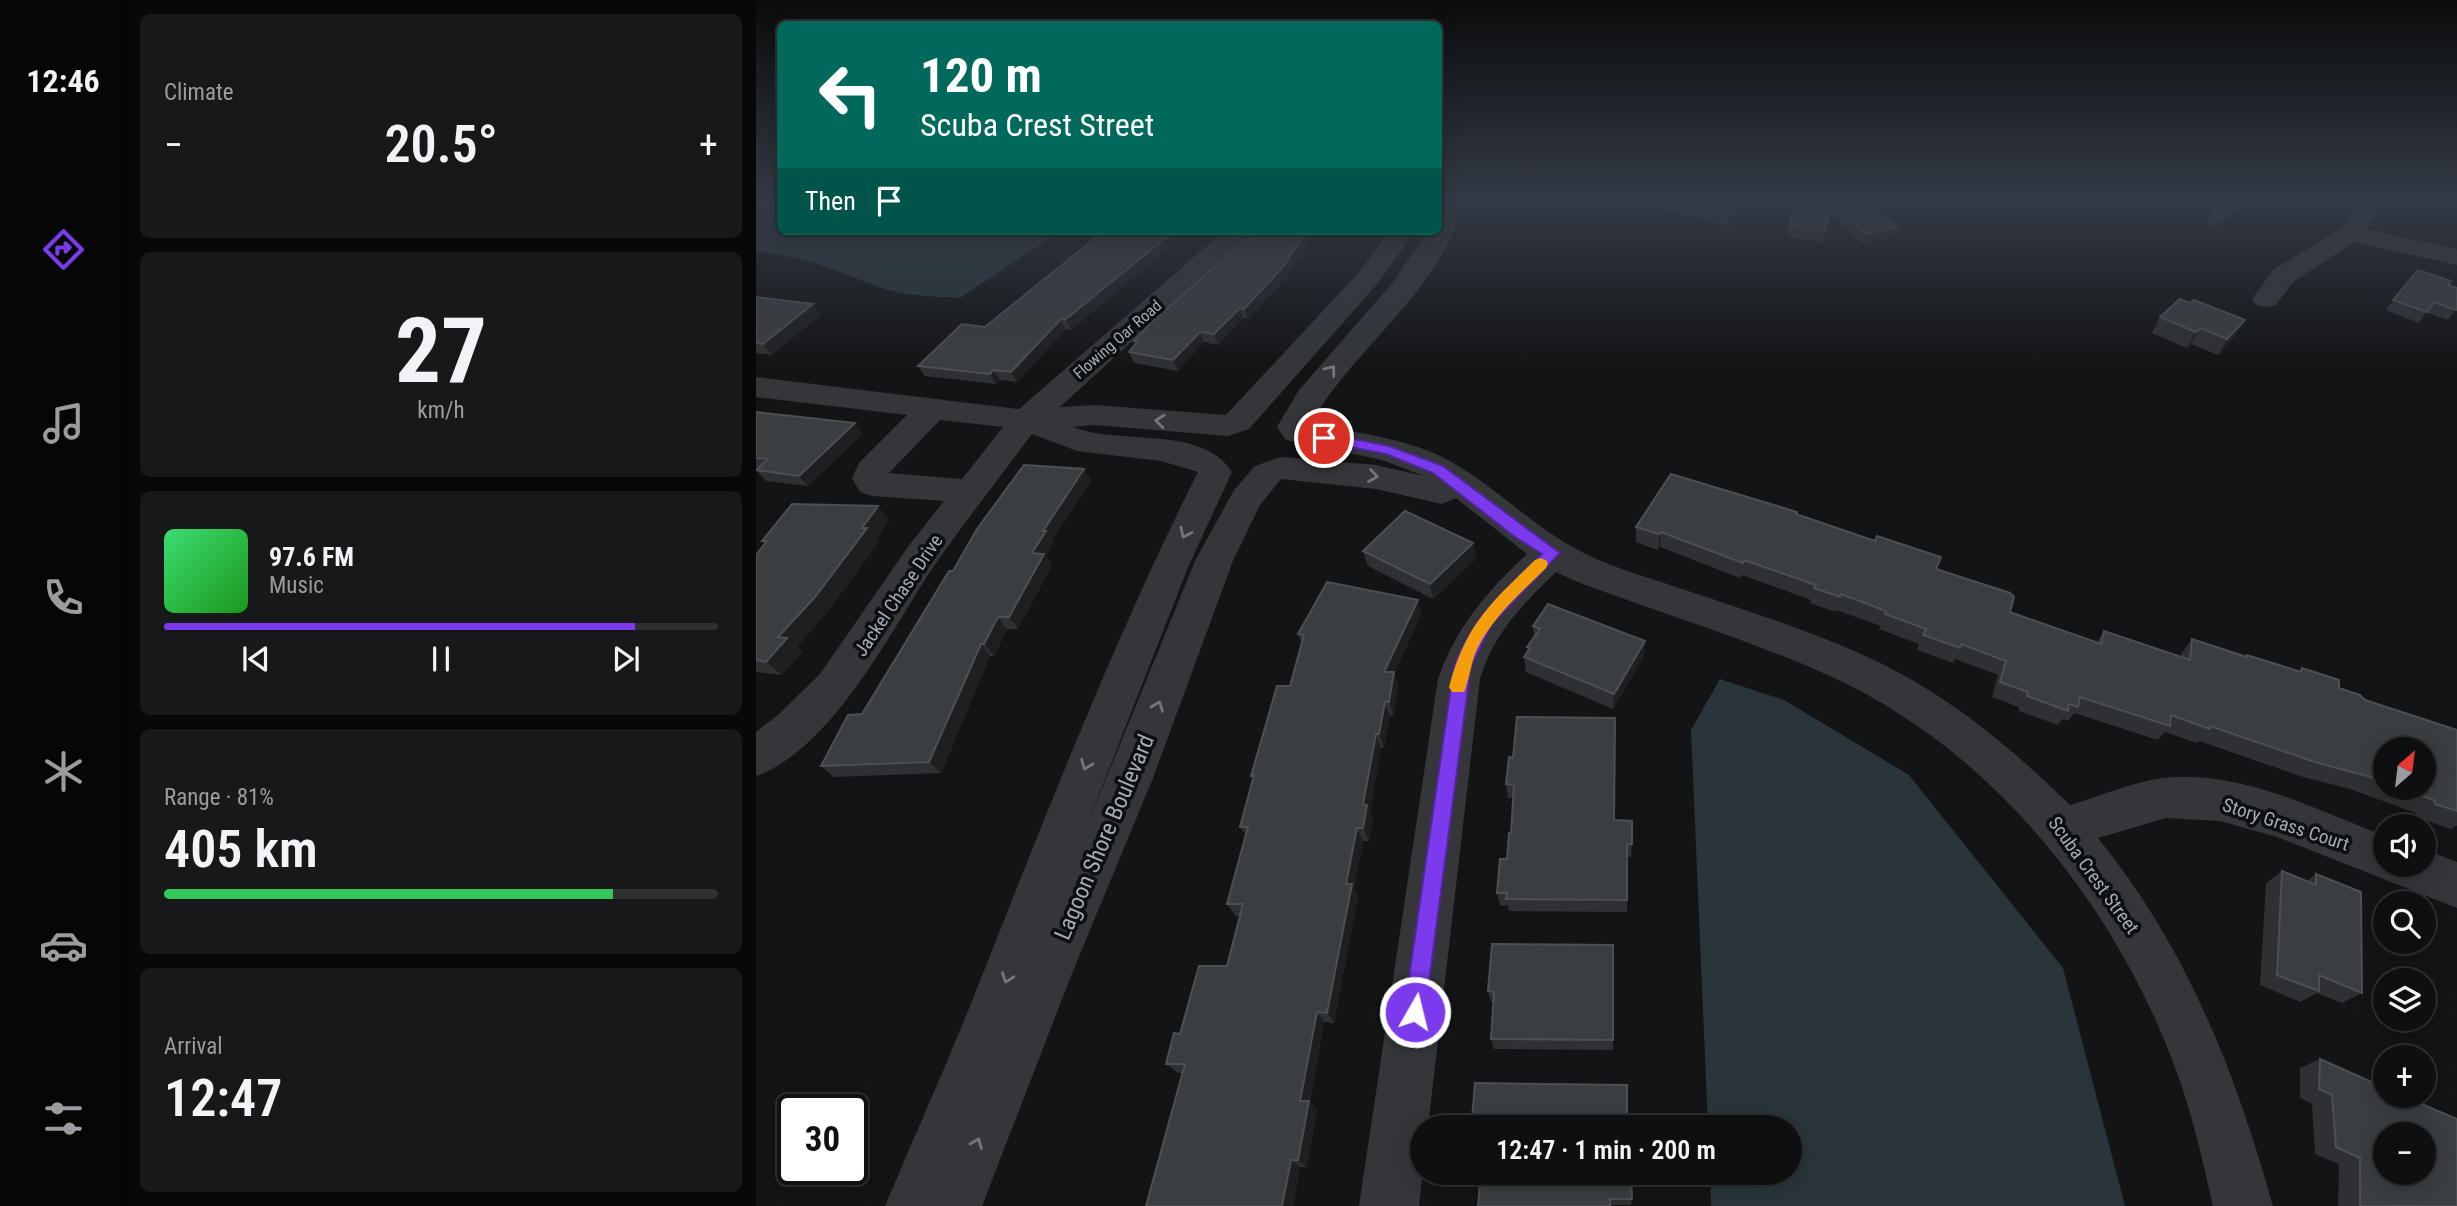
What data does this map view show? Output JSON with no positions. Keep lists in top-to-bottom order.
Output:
{
  "streets": {
    "street": [
      "Flowing Oar Road",
      "Jackel Chase Drive",
      "Story Grass Court",
      "Lagoon Shore Boulevard",
      "Scuba Crest Street"
    ]
  },
  "crossings": [
    ["Flowing Oar Road", "Jackel Chase Drive"],
    ["Story Grass Court", "Scuba Crest Street"],
    ["Lagoon Shore Boulevard", "Scuba Crest Street"]
  ],
  "north": "top right",
  "page": {
    "tabs": "12:46",
    "tile": [
      "Climate",
      ["27", "km/h"],
      ["Range · 81%", "405 km"],
      ["Arrival", "12:47"]
    ],
    "turn": ["120 m", "Scuba Crest Street"],
    "heat": ["−", "20.5°", "+"],
    "then": "Then",
    "song": ["97.6 FM", "Music"],
    "map_buttons": ["+", "−"],
    "limit": "30",
    "trip": "12:47 · 1 min · 200 m"
  }
}
